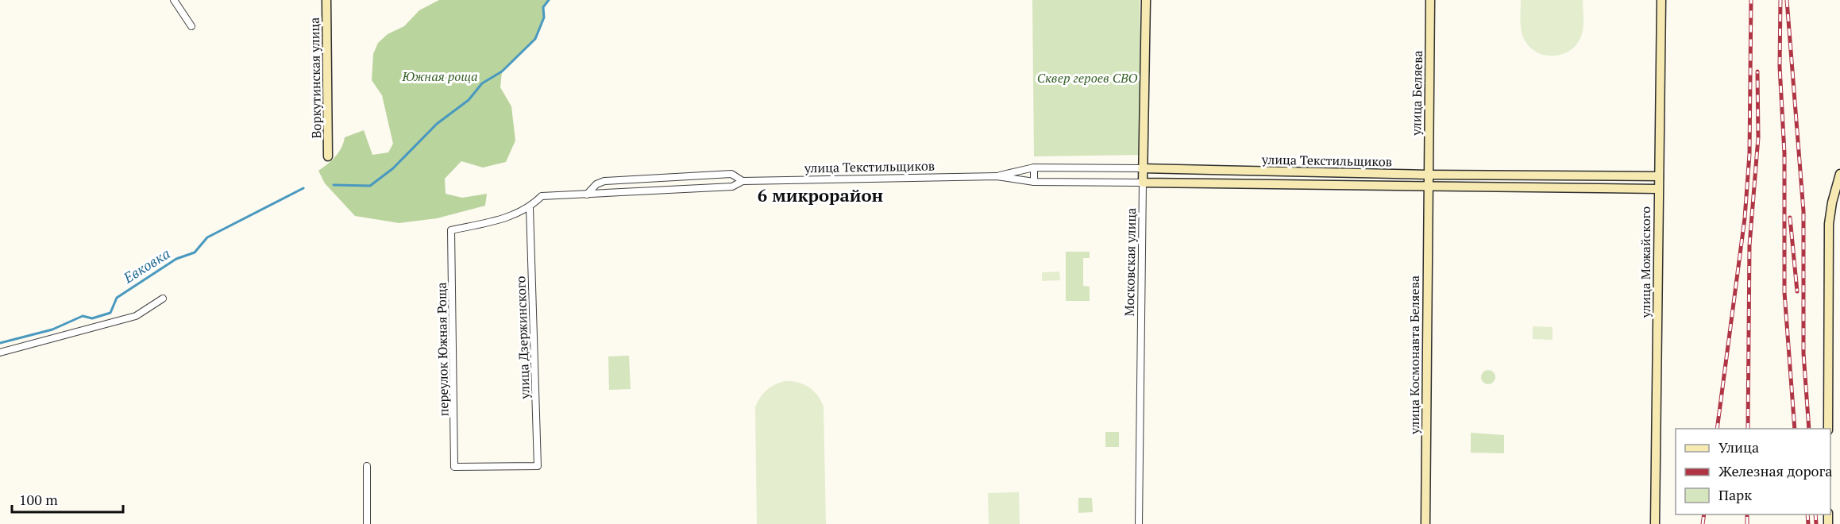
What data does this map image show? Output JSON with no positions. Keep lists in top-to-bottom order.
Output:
{
  "streets": {
    "street": [
      "Воркутинская улица",
      "улица Беляева",
      "улица Текстильщиков",
      "Московская улица",
      "улица Можайского",
      "улица Дзержинского",
      "переулок Южная Роща",
      "улица Космонавта Беляева"
    ]
  },
  "crossings": [
    ["улица Беляева", "улица Текстильщиков"],
    ["улица Беляева", "улица Космонавта Беляева"],
    ["улица Текстильщиков", "Московская улица"],
    ["улица Текстильщиков", "улица Можайского"],
    ["улица Текстильщиков", "улица Дзержинского"],
    ["улица Текстильщиков", "переулок Южная Роща"],
    ["улица Текстильщиков", "улица Космонавта Беляева"],
    ["улица Дзержинского", "переулок Южная Роща"]
  ],
  "districts": ["6 микрорайон"],
  "water": ["Евковка"],
  "parks": ["Южная роща", "Сквер героев СВО"],
  "legend": ["Улица", "Железная дорога", "Парк"],
  "scale_bar": "100 m"
}
